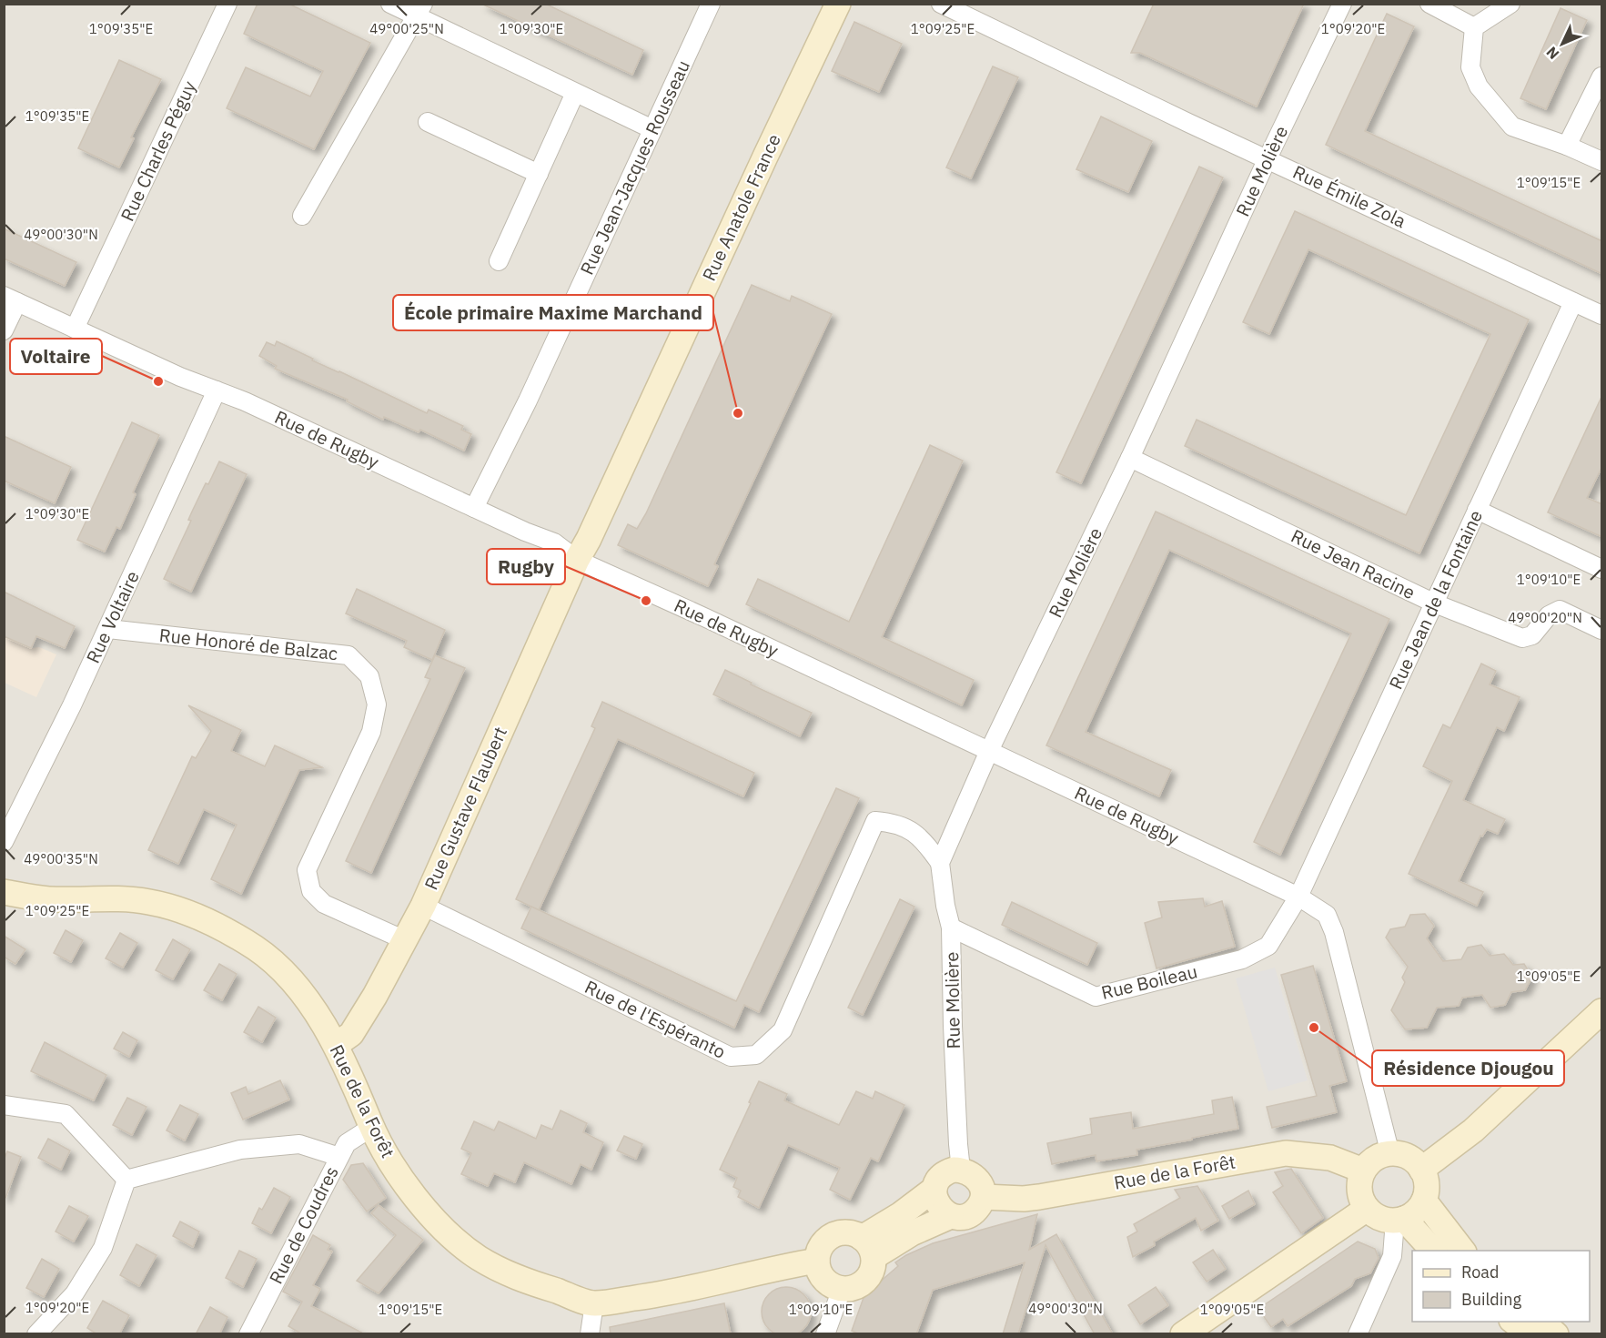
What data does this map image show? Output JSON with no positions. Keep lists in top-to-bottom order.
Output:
{
  "streets": {
    "street": [
      "Rue Charles Péguy",
      "Rue Jean-Jacques Rousseau",
      "Rue Molière",
      "Rue Émile Zola",
      "Rue Anatole France",
      "Rue de Rugby",
      "Rue Jean Racine",
      "Rue Jean de la Fontaine",
      "Rue Voltaire",
      "Rue Honoré de Balzac",
      "Rue Gustave Flaubert",
      "Rue Boileau",
      "Rue de l'Espéranto",
      "Rue de la Forêt",
      "Rue de Coudres"
    ]
  },
  "crossings": [
    ["Rue Charles Péguy", "Rue de Rugby"],
    ["Rue Jean-Jacques Rousseau", "Rue de Rugby"],
    ["Rue Molière", "Rue Émile Zola"],
    ["Rue Molière", "Rue de Rugby"],
    ["Rue Molière", "Rue Jean Racine"],
    ["Rue Molière", "Rue Boileau"],
    ["Rue Molière", "Rue de l'Espéranto"],
    ["Rue Molière", "Rue de la Forêt"],
    ["Rue Émile Zola", "Rue Jean de la Fontaine"],
    ["Rue Anatole France", "Rue de Rugby"],
    ["Rue Anatole France", "Rue Gustave Flaubert"],
    ["Rue de Rugby", "Rue Jean de la Fontaine"],
    ["Rue de Rugby", "Rue Voltaire"],
    ["Rue de Rugby", "Rue Gustave Flaubert"],
    ["Rue de Rugby", "Rue Boileau"],
    ["Rue de Rugby", "Rue de la Forêt"],
    ["Rue Jean Racine", "Rue Jean de la Fontaine"],
    ["Rue Jean de la Fontaine", "Rue Boileau"],
    ["Rue Voltaire", "Rue Honoré de Balzac"],
    ["Rue Honoré de Balzac", "Rue Gustave Flaubert"],
    ["Rue Gustave Flaubert", "Rue de l'Espéranto"],
    ["Rue Gustave Flaubert", "Rue de la Forêt"],
    ["Rue de la Forêt", "Rue de Coudres"]
  ],
  "places": [
    "Voltaire",
    "École primaire Maxime Marchand",
    "Rugby",
    "Résidence Djougou"
  ],
  "legend": ["Road", "Building"],
  "north": "bottom left",
  "coordinates": [
    "1°09'35\"E",
    "1°09'30\"E",
    "1°09'25\"E",
    "1°09'20\"E",
    "49°00'25\"N",
    "1°09'15\"E",
    "49°00'30\"N",
    "1°09'10\"E",
    "49°00'20\"N",
    "49°00'35\"N",
    "1°09'05\"E"
  ]
}
